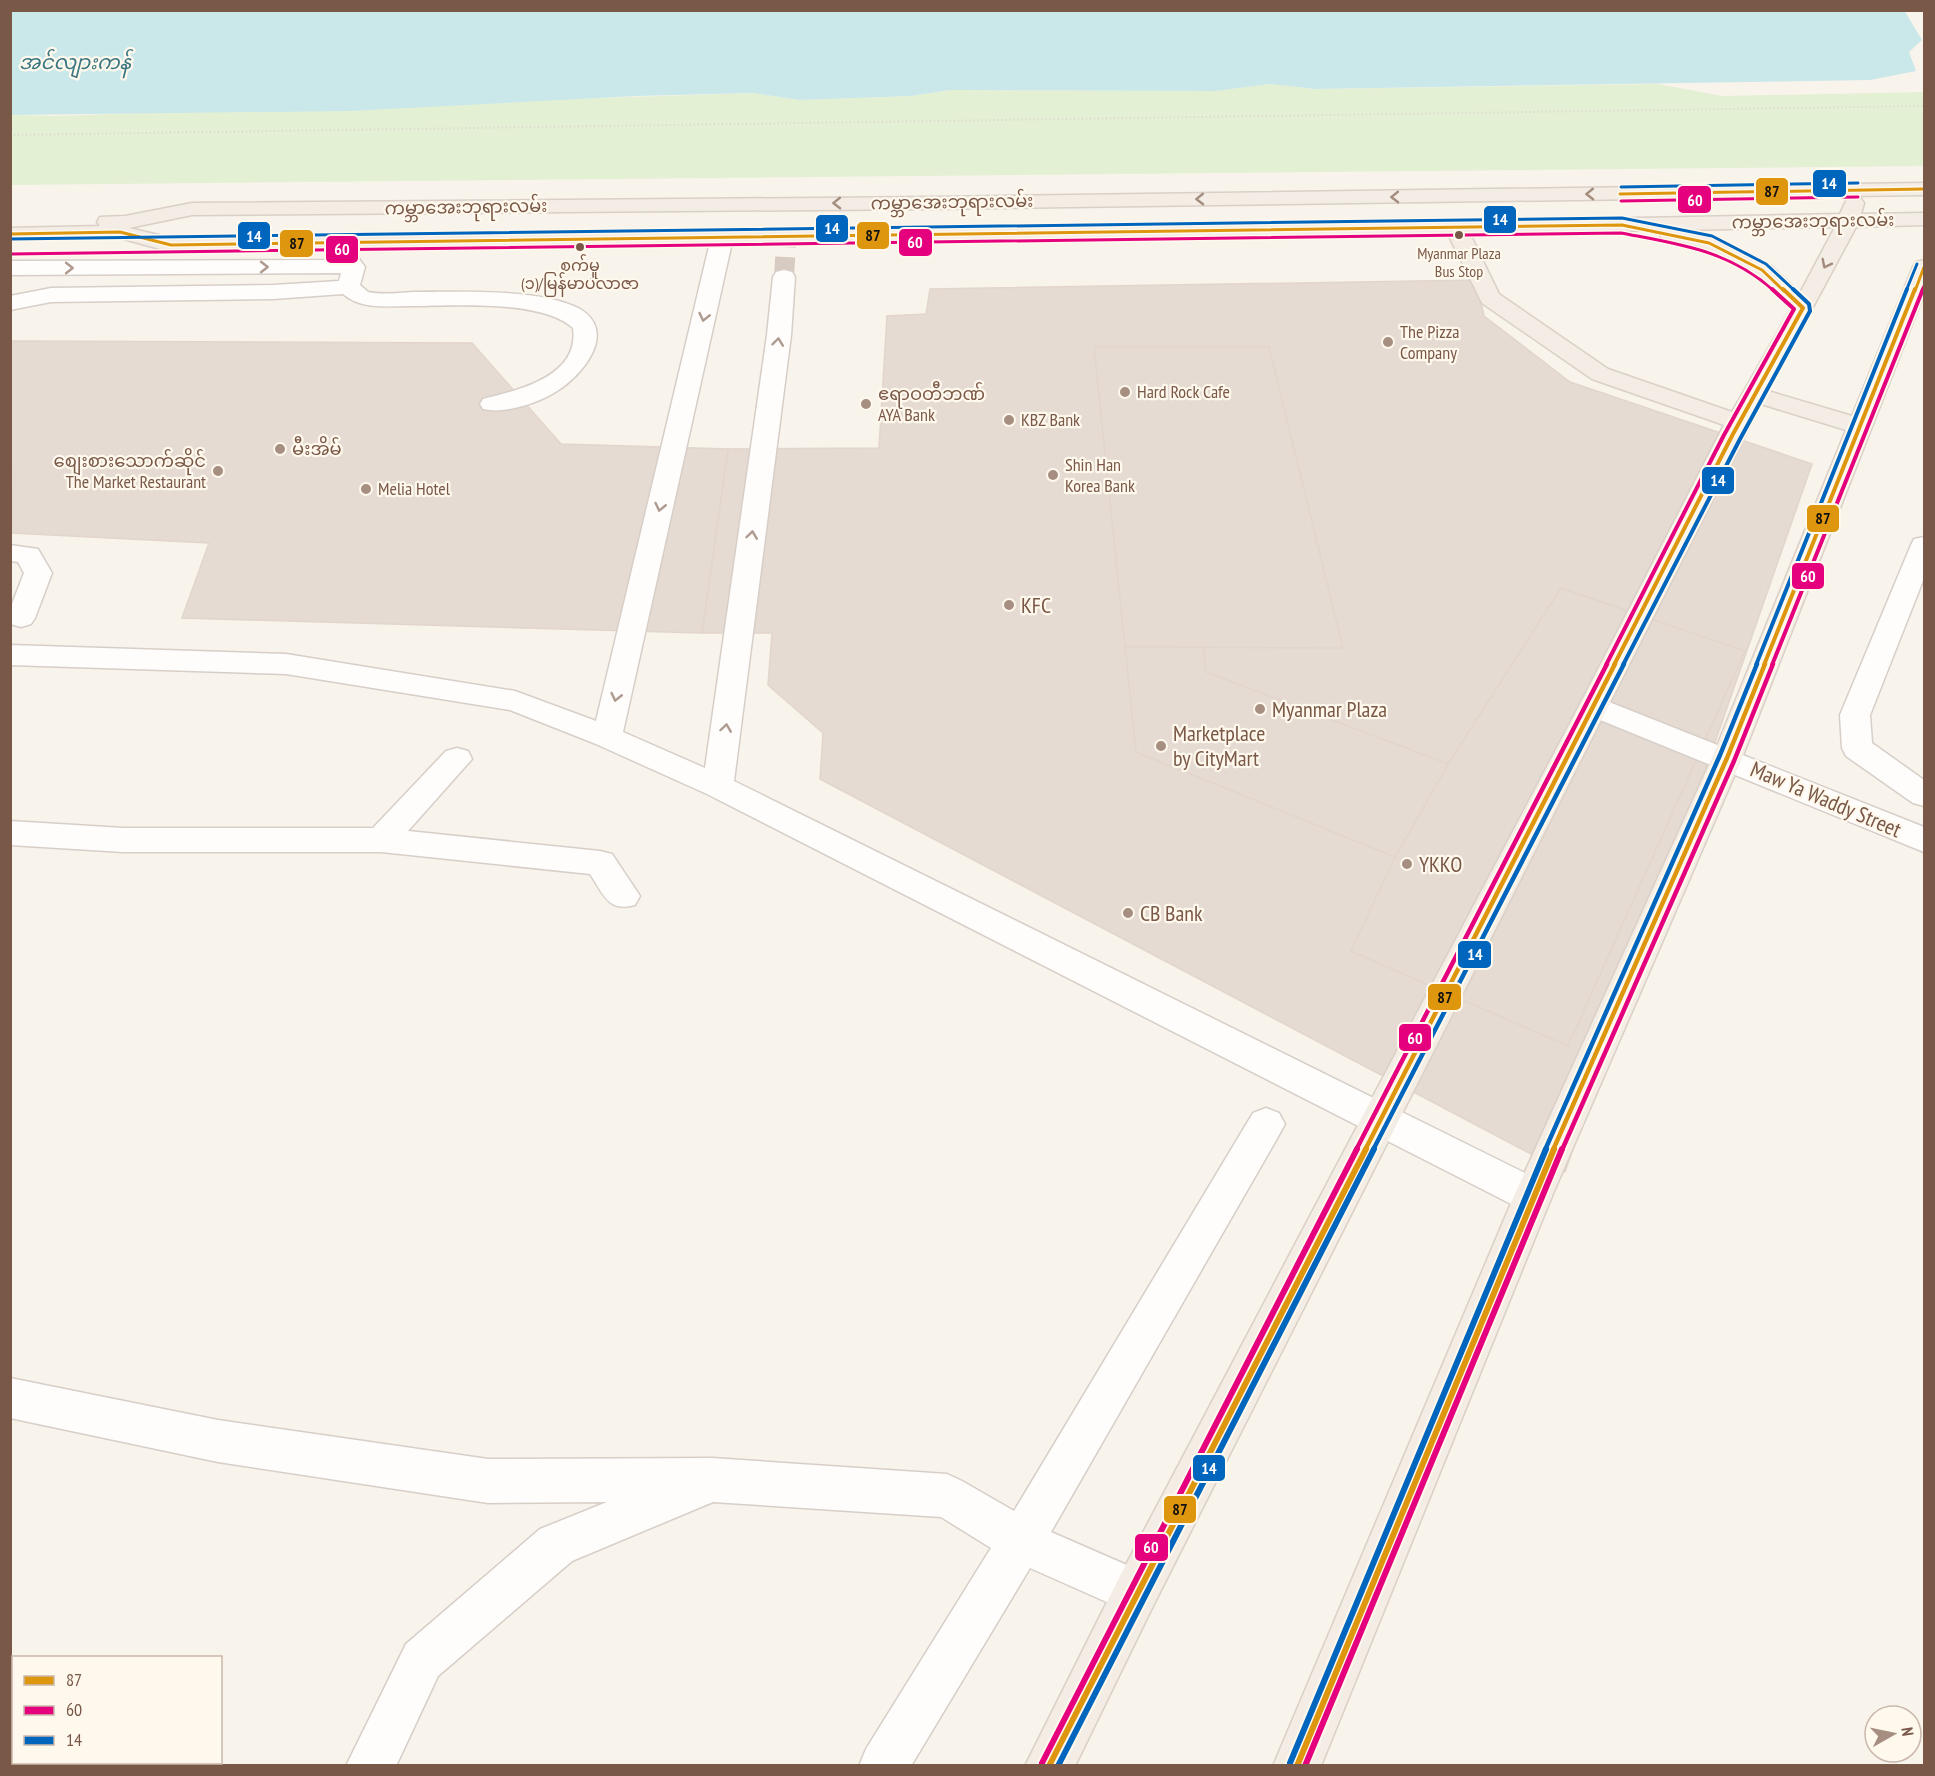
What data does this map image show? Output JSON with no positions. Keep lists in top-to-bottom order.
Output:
{
  "streets": {
    "main road": ["ကမ္ဘာအေးဘုရားလမ်း"],
    "street": ["Maw Ya Waddy Street"]
  },
  "water": ["အင်လျားကန်"],
  "places": [
    "Myanmar Plaza Bus Stop",
    "စက်မှု (၁)/မြန်မာပလာဇာ",
    "The Pizza Company",
    "Hard Rock Cafe",
    "ဧရာဝတီဘဏ် AYA Bank",
    "KBZ Bank",
    "မီးအိမ်",
    "စျေးစားသောက်ဆိုင် The Market Restaurant",
    "Shin Han Korea Bank",
    "Melia Hotel",
    "KFC",
    "Myanmar Plaza",
    "Marketplace by CityMart",
    "YKKO",
    "CB Bank"
  ],
  "lines": ["transit line 14", "transit line 87", "transit line 60"],
  "legend": ["87", "60", "14"],
  "north": "right"
}
